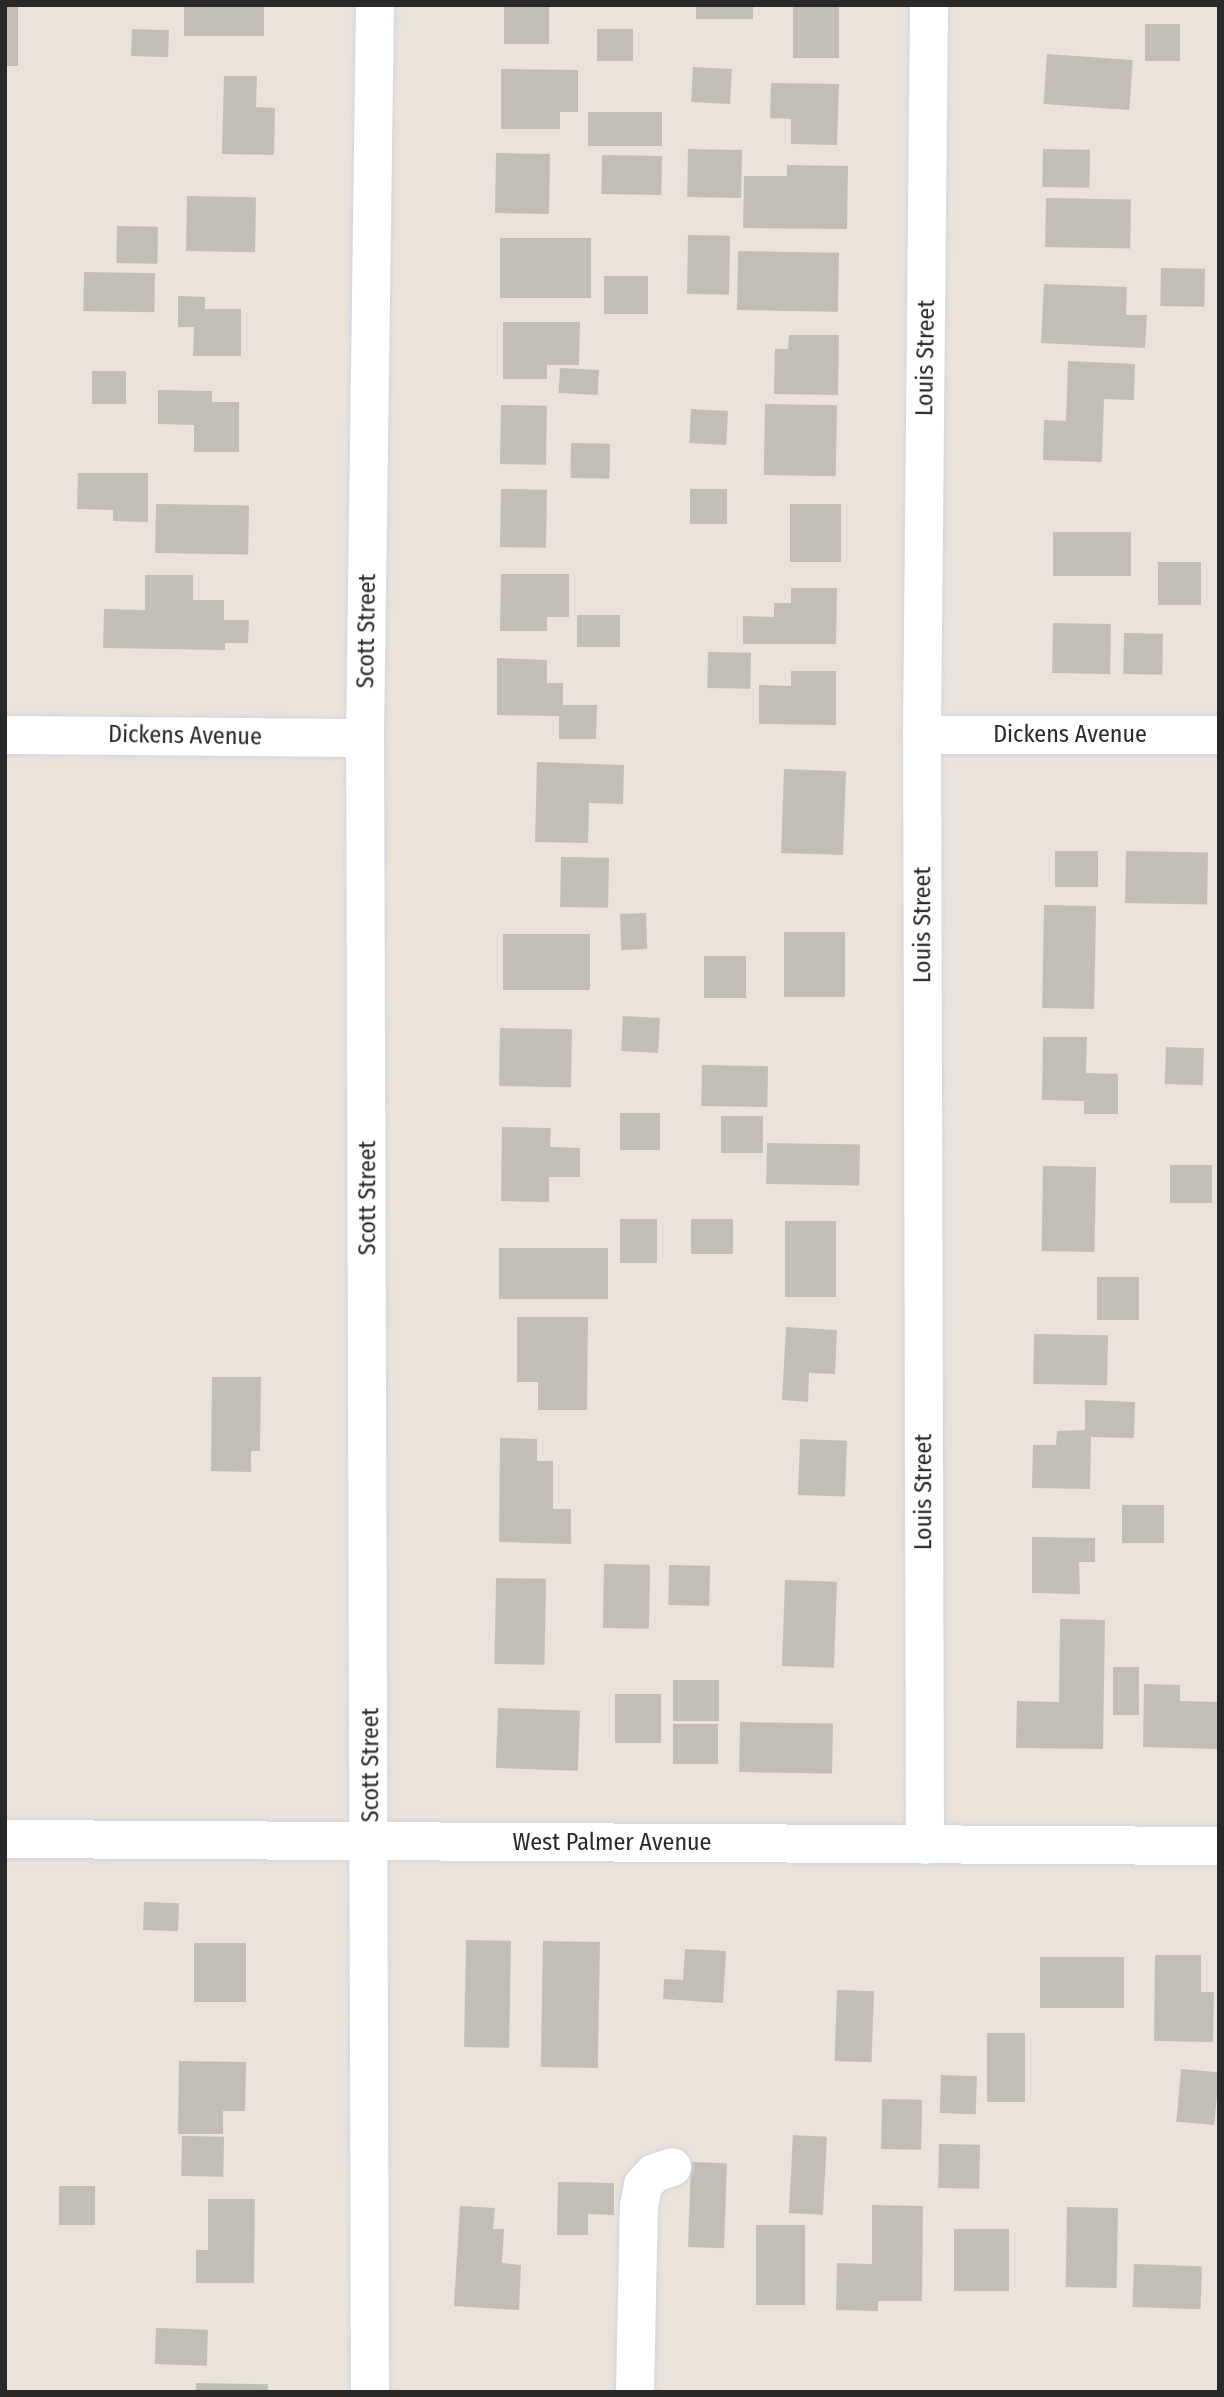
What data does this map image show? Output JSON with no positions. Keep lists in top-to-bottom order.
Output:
{
  "streets": {
    "street": [
      "Louis Street",
      "Scott Street",
      "Dickens Avenue",
      "West Palmer Avenue"
    ]
  },
  "crossings": [
    ["Louis Street", "Dickens Avenue"],
    ["Louis Street", "West Palmer Avenue"],
    ["Scott Street", "Dickens Avenue"],
    ["Scott Street", "West Palmer Avenue"]
  ]
}
